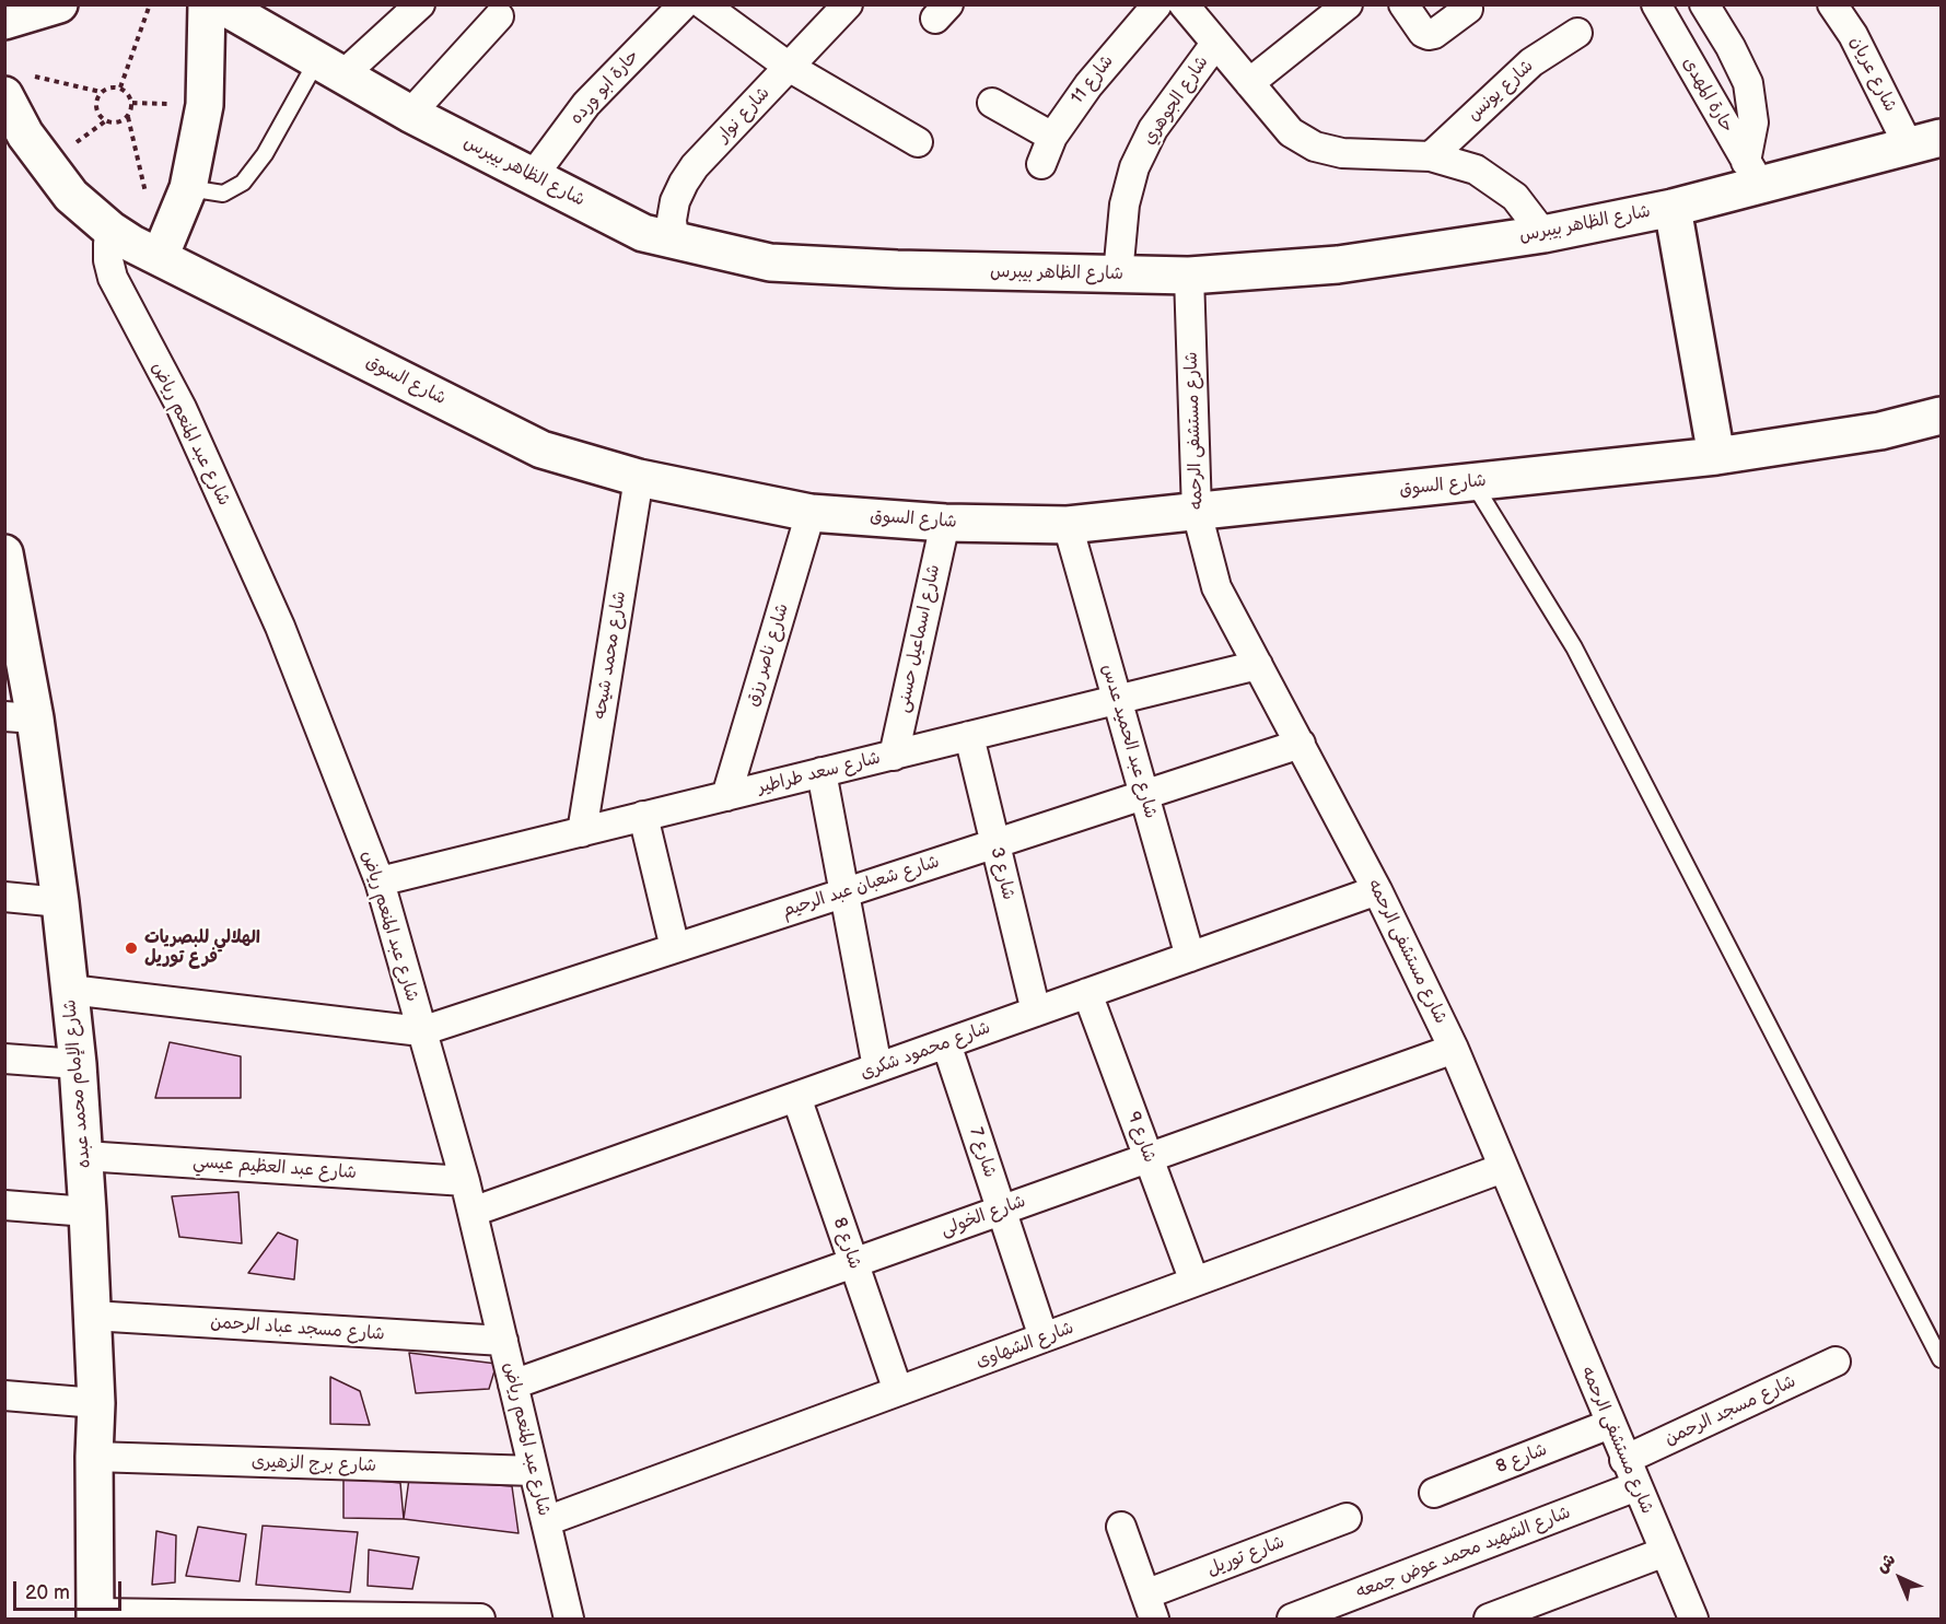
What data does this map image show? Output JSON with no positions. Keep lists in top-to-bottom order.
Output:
{
  "streets": {
    "main road": ["شارع الظاهر بيبرس", "شارع السوق", "شارع الإمام محمد عبده"],
    "street": [
      "شارع عريان",
      "شارع 11",
      "حارة ابو ورده",
      "شارع يونس",
      "حارة المهدى",
      "شارع الجوهري",
      "شارع نوار",
      "شارع مستشفى الرحمه",
      "شارع عبد المنعم رياض",
      "شارع اسماعيل حسنى",
      "شارع محمد شيحه",
      "شارع ناصر رزق",
      "شارع عبد الحميد عدس",
      "شارع سعد طراطير",
      "شارع 3",
      "شارع شعبان عبد الرحيم",
      "شارع محمود شكرى",
      "شارع 9",
      "شارع 7",
      "شارع عبد العظيم عيسي",
      "شارع الخولى",
      "شارع 8",
      "شارع مسجد عباد الرحمن",
      "شارع الشهاوى",
      "شارع مسجد الرحمن",
      "شارع برج الزهيرى",
      "شارع الشهيد محمد عوض جمعه",
      "شارع توريل"
    ]
  },
  "crossings": [
    ["شارع عريان", "شارع الظاهر بيبرس"],
    ["حارة ابو ورده", "شارع الظاهر بيبرس"],
    ["حارة المهدى", "شارع الظاهر بيبرس"],
    ["شارع الجوهري", "شارع الظاهر بيبرس"],
    ["شارع نوار", "شارع الظاهر بيبرس"],
    ["شارع الظاهر بيبرس", "شارع مستشفى الرحمه"],
    ["شارع السوق", "شارع مستشفى الرحمه"],
    ["شارع السوق", "شارع عبد المنعم رياض"],
    ["شارع السوق", "شارع اسماعيل حسنى"],
    ["شارع السوق", "شارع محمد شيحه"],
    ["شارع السوق", "شارع ناصر رزق"],
    ["شارع السوق", "شارع عبد الحميد عدس"],
    ["شارع مستشفى الرحمه", "شارع سعد طراطير"],
    ["شارع مستشفى الرحمه", "شارع شعبان عبد الرحيم"],
    ["شارع مستشفى الرحمه", "شارع محمود شكرى"],
    ["شارع مستشفى الرحمه", "شارع الخولى"],
    ["شارع مستشفى الرحمه", "شارع 8"],
    ["شارع مستشفى الرحمه", "شارع الشهاوى"],
    ["شارع مستشفى الرحمه", "شارع مسجد الرحمن"],
    ["شارع مستشفى الرحمه", "شارع الشهيد محمد عوض جمعه"],
    ["شارع عبد المنعم رياض", "شارع سعد طراطير"],
    ["شارع عبد المنعم رياض", "شارع شعبان عبد الرحيم"],
    ["شارع عبد المنعم رياض", "شارع محمود شكرى"],
    ["شارع عبد المنعم رياض", "شارع عبد العظيم عيسي"],
    ["شارع عبد المنعم رياض", "شارع الخولى"],
    ["شارع عبد المنعم رياض", "شارع مسجد عباد الرحمن"],
    ["شارع عبد المنعم رياض", "شارع الشهاوى"],
    ["شارع عبد المنعم رياض", "شارع برج الزهيرى"],
    ["شارع اسماعيل حسنى", "شارع سعد طراطير"],
    ["شارع محمد شيحه", "شارع سعد طراطير"],
    ["شارع ناصر رزق", "شارع سعد طراطير"],
    ["شارع عبد الحميد عدس", "شارع سعد طراطير"],
    ["شارع عبد الحميد عدس", "شارع شعبان عبد الرحيم"],
    ["شارع عبد الحميد عدس", "شارع محمود شكرى"],
    ["شارع سعد طراطير", "شارع 3"],
    ["شارع 3", "شارع شعبان عبد الرحيم"],
    ["شارع 3", "شارع محمود شكرى"],
    ["شارع محمود شكرى", "شارع 9"],
    ["شارع محمود شكرى", "شارع 7"],
    ["شارع محمود شكرى", "شارع 8"],
    ["شارع الإمام محمد عبده", "شارع عبد العظيم عيسي"],
    ["شارع الإمام محمد عبده", "شارع مسجد عباد الرحمن"],
    ["شارع الإمام محمد عبده", "شارع برج الزهيرى"],
    ["شارع 9", "شارع الخولى"],
    ["شارع 9", "شارع الشهاوى"],
    ["شارع 7", "شارع الخولى"],
    ["شارع 7", "شارع الشهاوى"],
    ["شارع الخولى", "شارع 8"],
    ["شارع 8", "شارع الشهاوى"]
  ],
  "places": ["الهلالي للبصريات فرع توريل"],
  "scale_bar": "20 m",
  "north": "top left"
}
